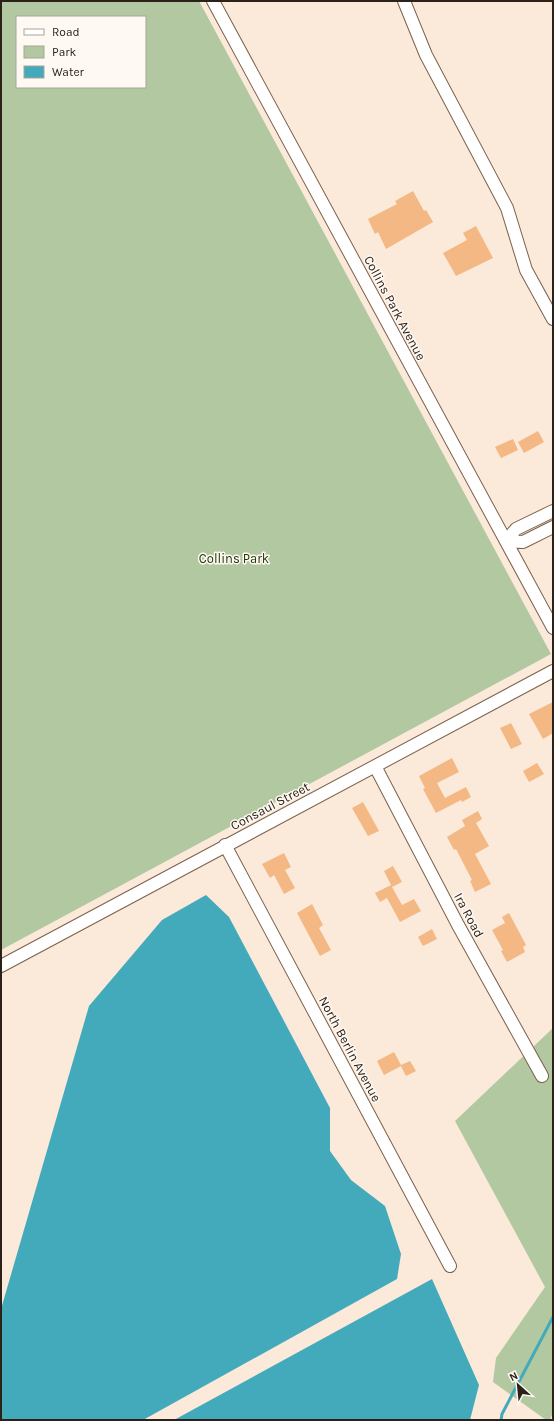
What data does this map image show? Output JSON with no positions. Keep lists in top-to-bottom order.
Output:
{
  "streets": {
    "street": [
      "Collins Park Avenue",
      "Consaul Street",
      "Ira Road",
      "North Berlin Avenue"
    ]
  },
  "crossings": [
    ["Consaul Street", "Ira Road"],
    ["Consaul Street", "North Berlin Avenue"]
  ],
  "parks": ["Collins Park"],
  "legend": ["Road", "Park", "Water"],
  "north": "top left"
}
